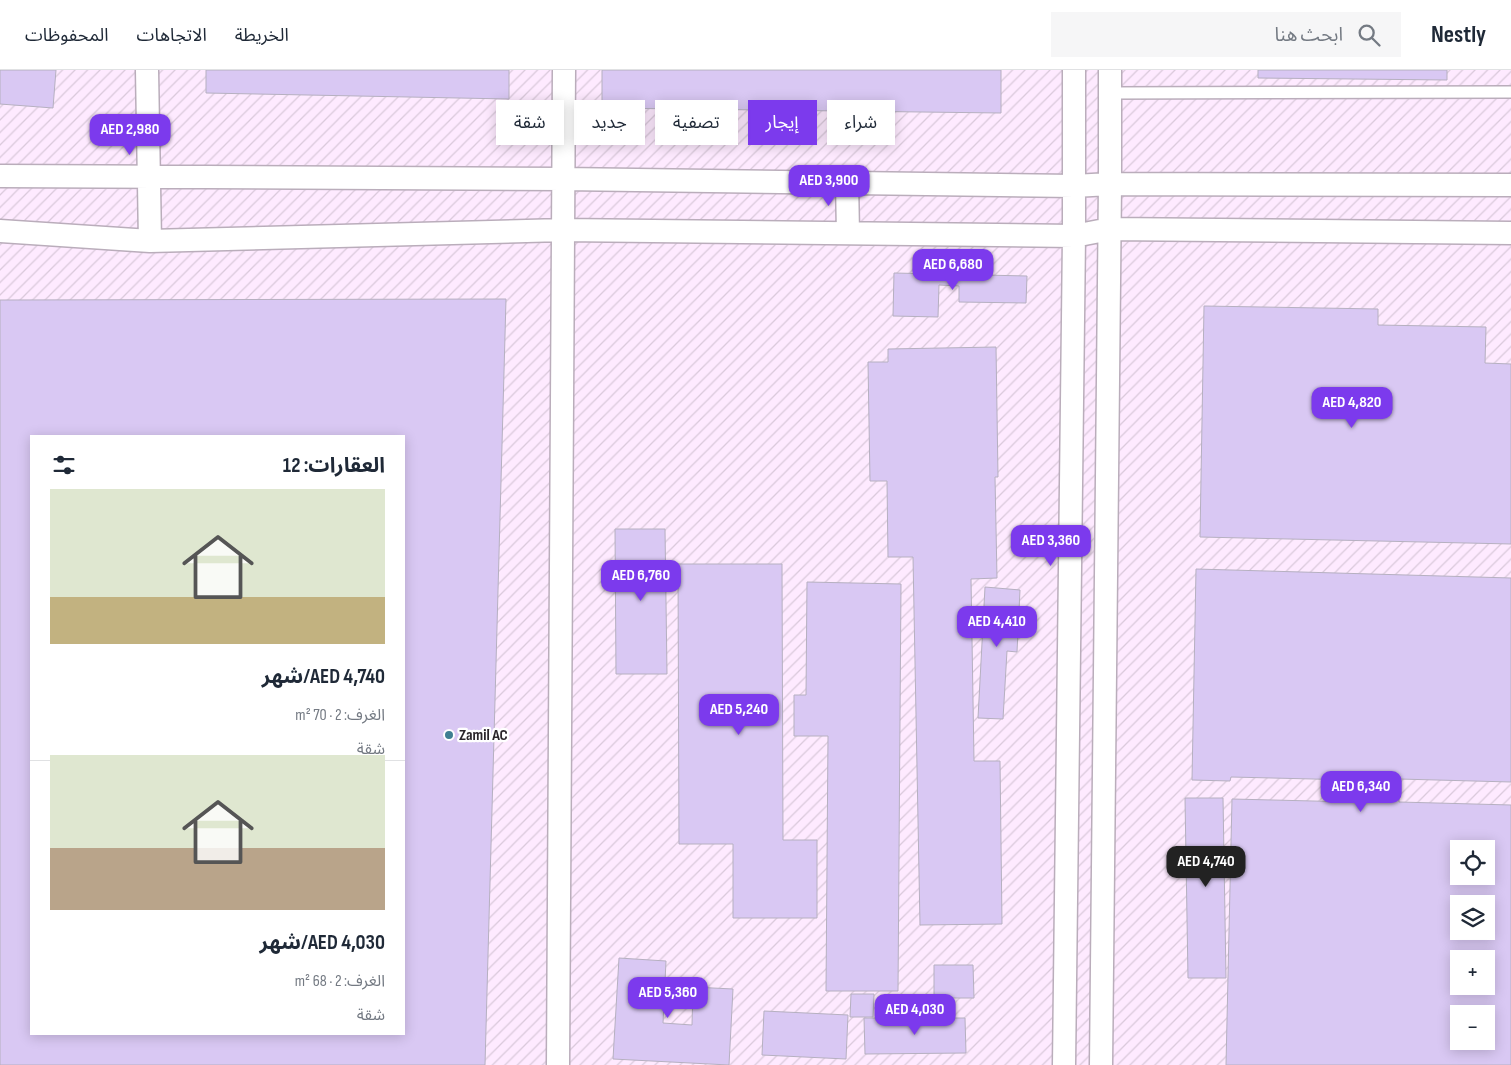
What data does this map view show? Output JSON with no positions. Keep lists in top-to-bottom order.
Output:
{
  "places": ["Zamil AC"],
  "page": {
    "header": "Nestly",
    "search": "ابحث هنا",
    "nav": ["الخريطة", "الاتجاهات", "المحفوظات"],
    "chip": [
      "شراء",
      "إيجار",
      "تصفية",
      "جديد",
      "شقة"
    ],
    "price": [
      "AED 2,980",
      "AED 3,900",
      "AED 6,680",
      "AED 4,820",
      "AED 3,360",
      "AED 6,760",
      "AED 4,410",
      "AED 5,240",
      "AED 6,340",
      "AED 4,740",
      "AED 5,360",
      "AED 4,030"
    ],
    "heading": "العقارات: 12",
    "list": [
      {
        "name": "AED 4,740/شهر",
        "note": "الغرف: 2 · 70 m² · شقة"
      },
      {
        "name": "AED 4,030/شهر",
        "note": "الغرف: 2 · 68 m² · شقة"
      }
    ],
    "map_buttons": ["+", "−"]
  }
}
